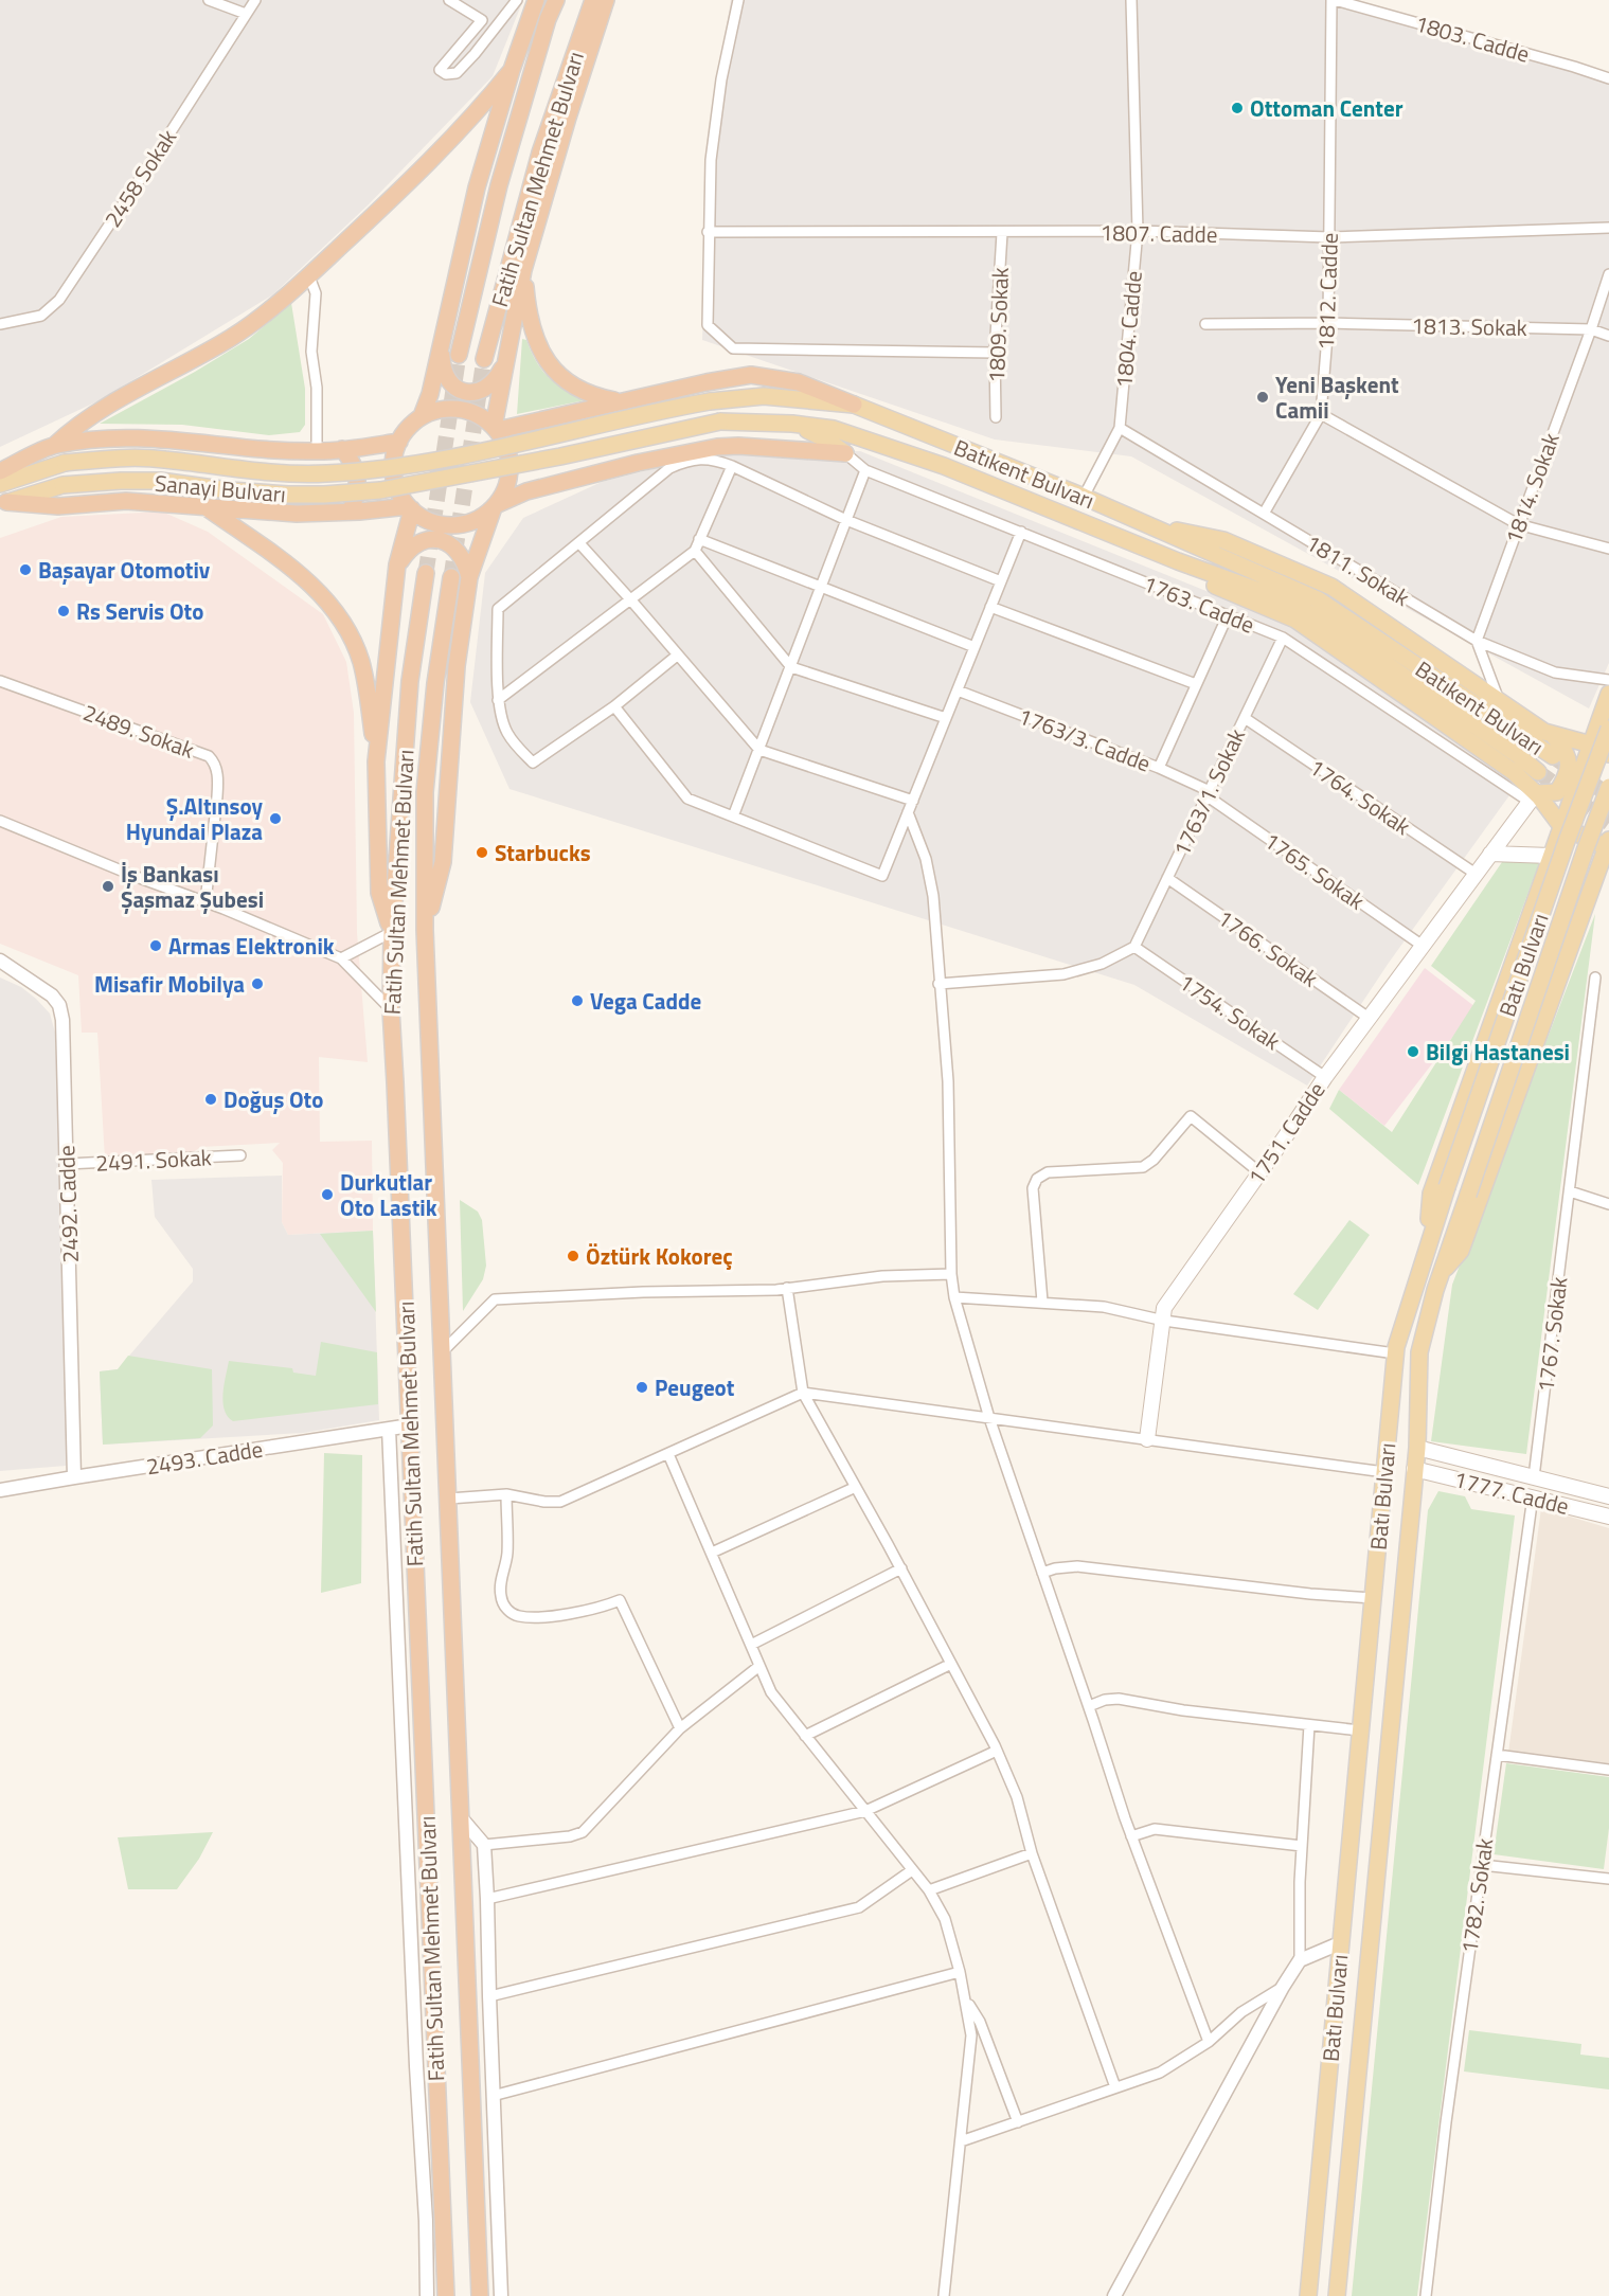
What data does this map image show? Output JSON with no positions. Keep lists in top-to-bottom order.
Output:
{
  "streets": {
    "highway": ["Fatih Sultan Mehmet Bulvarı"],
    "main road": [
      "Batıkent Bulvarı",
      "Sanayi Bulvarı",
      "Batı Bulvarı",
      "1751. Cadde",
      "1777. Cadde"
    ],
    "street": [
      "1803. Cadde",
      "2458 Sokak",
      "1807. Cadde",
      "1812. Cadde",
      "1809. Sokak",
      "1813. Sokak",
      "1804. Cadde",
      "1814. Sokak",
      "1811. Sokak",
      "1763. Cadde",
      "2489. Sokak",
      "1763/3. Cadde",
      "1763/1. Sokak",
      "1764. Sokak",
      "1765. Sokak",
      "1766. Sokak",
      "1754. Sokak",
      "2491. Sokak",
      "2492. Cadde",
      "1767. Sokak",
      "2493. Cadde",
      "1782. Sokak"
    ]
  },
  "crossings": [
    ["1803. Cadde", "1812. Cadde"],
    ["Fatih Sultan Mehmet Bulvarı", "2493. Cadde"],
    ["1807. Cadde", "1812. Cadde"],
    ["1807. Cadde", "1809. Sokak"],
    ["1807. Cadde", "1804. Cadde"],
    ["1812. Cadde", "1813. Sokak"],
    ["1813. Sokak", "1814. Sokak"],
    ["1804. Cadde", "Batıkent Bulvarı"],
    ["1804. Cadde", "1811. Sokak"],
    ["Batıkent Bulvarı", "Sanayi Bulvarı"],
    ["1814. Sokak", "1811. Sokak"],
    ["1763. Cadde", "1763/1. Sokak"],
    ["1763. Cadde", "1751. Cadde"],
    ["1763/3. Cadde", "1763/1. Sokak"],
    ["1763/3. Cadde", "1765. Sokak"],
    ["1763/1. Sokak", "1764. Sokak"],
    ["1763/1. Sokak", "1765. Sokak"],
    ["1763/1. Sokak", "1766. Sokak"],
    ["1763/1. Sokak", "1754. Sokak"],
    ["1764. Sokak", "1751. Cadde"],
    ["1765. Sokak", "1751. Cadde"],
    ["1766. Sokak", "1751. Cadde"],
    ["Batı Bulvarı", "1777. Cadde"],
    ["1754. Sokak", "1751. Cadde"],
    ["2491. Sokak", "2492. Cadde"],
    ["2492. Cadde", "2493. Cadde"],
    ["1767. Sokak", "1777. Cadde"],
    ["1777. Cadde", "1782. Sokak"]
  ],
  "places": [
    "Ottoman Center",
    "Yeni Başkent Camii",
    "Başayar Otomotiv",
    "Rs Servis Oto",
    "Ş.Altınsoy Hyundai Plaza",
    "Starbucks",
    "İş Bankası Şaşmaz Şubesi",
    "Armas Elektronik",
    "Misafir Mobilya",
    "Vega Cadde",
    "Bilgi Hastanesi",
    "Doğuş Oto",
    "Durkutlar Oto Lastik",
    "Öztürk Kokoreç",
    "Peugeot"
  ]
}
